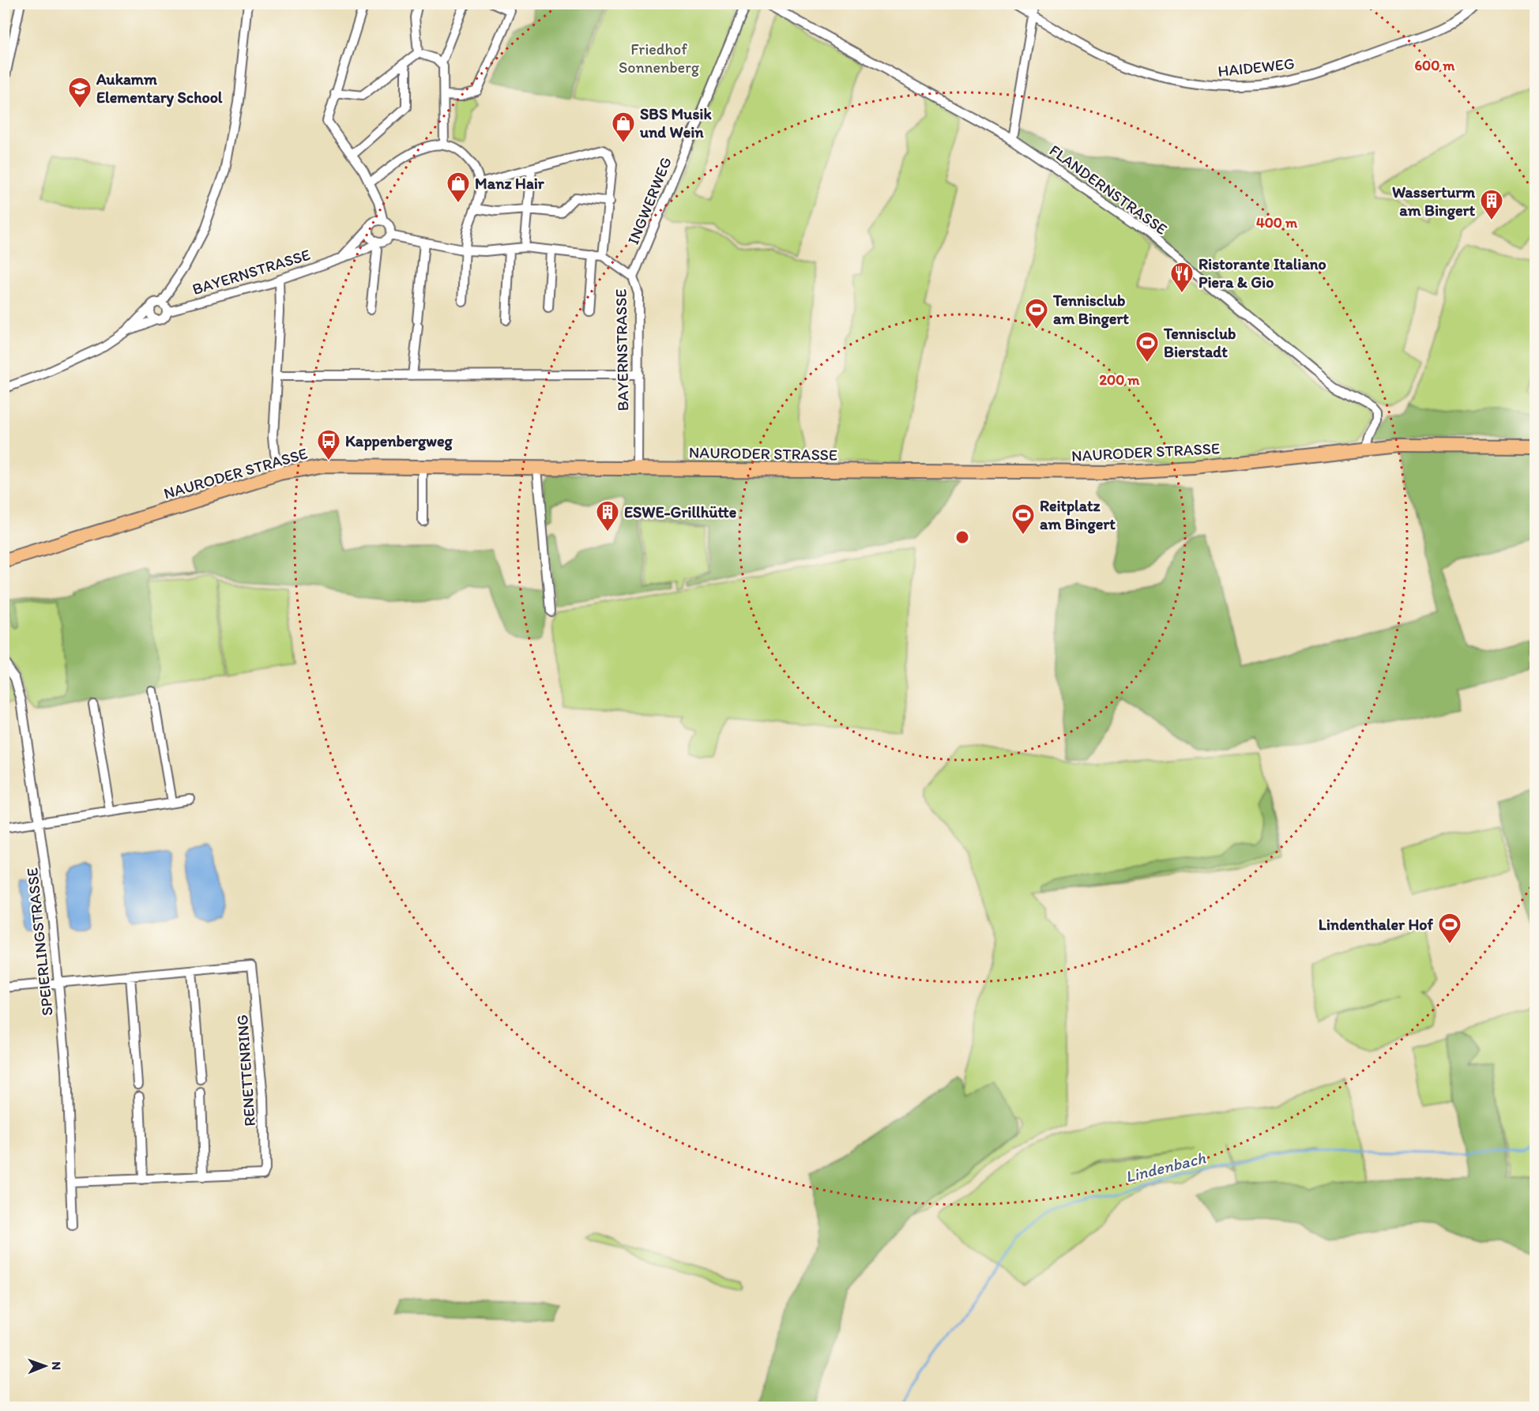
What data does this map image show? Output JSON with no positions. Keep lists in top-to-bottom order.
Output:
{
  "streets": {
    "main road": ["NAURODER STRASSE"],
    "street": [
      "HAIDEWEG",
      "FLANDERNSTRASSE",
      "INGWERWEG",
      "BAYERNSTRASSE",
      "SPEIERLINGSTRASSE",
      "RENETTENRING"
    ]
  },
  "crossings": [
    ["FLANDERNSTRASSE", "NAURODER STRASSE"],
    ["INGWERWEG", "BAYERNSTRASSE"],
    ["BAYERNSTRASSE", "NAURODER STRASSE"],
    ["SPEIERLINGSTRASSE", "RENETTENRING"]
  ],
  "water": ["Lindenbach"],
  "parks": ["Friedhof Sonnenberg"],
  "places": {
    "school or university": ["Aukamm Elementary School"],
    "shop": ["SBS Musik und Wein", "Manz Hair"],
    "building": ["Wasserturm am Bingert", "ESWE-Grillhütte"],
    "restaurant": ["Ristorante Italiano Piera & Gio"],
    "sports": [
      "Tennisclub am Bingert",
      "Tennisclub Bierstadt",
      "Reitplatz am Bingert",
      "Lindenthaler Hof"
    ],
    "bus stop": ["Kappenbergweg"]
  },
  "north": "right",
  "rings": ["600 m", "400 m", "200 m"]
}
